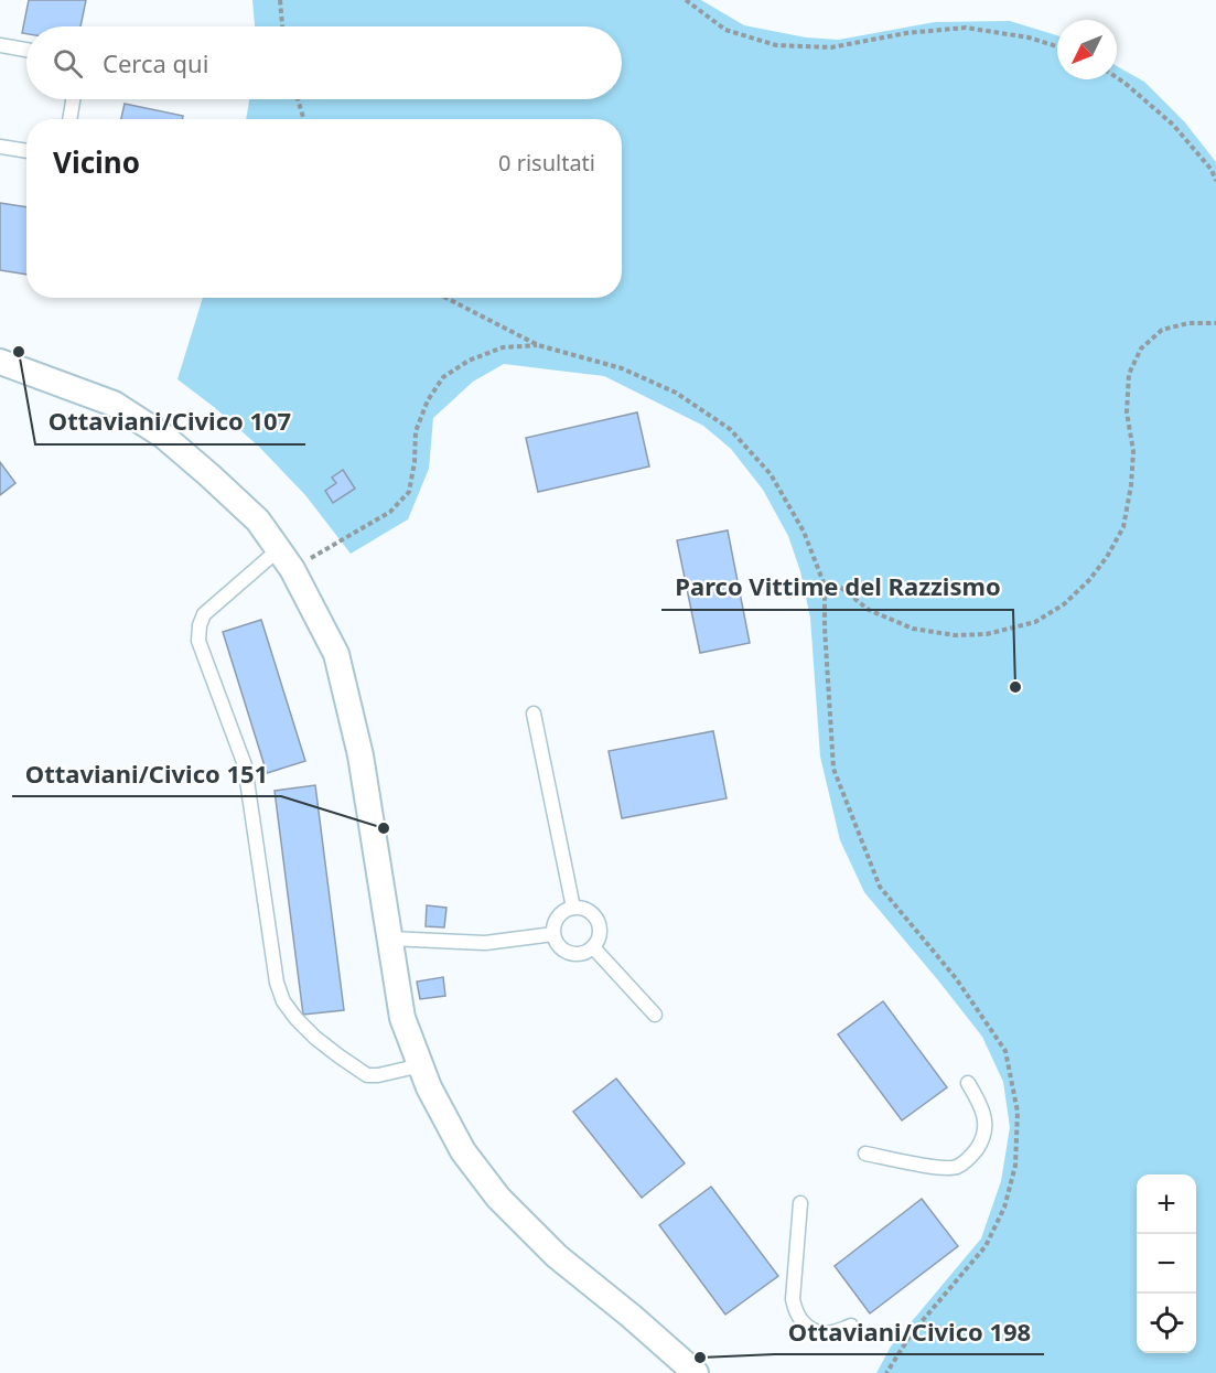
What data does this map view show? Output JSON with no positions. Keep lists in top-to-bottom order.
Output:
{
  "places": [
    "Ottaviani/Civico 107",
    "Parco Vittime del Razzismo",
    "Ottaviani/Civico 151",
    "Ottaviani/Civico 198"
  ],
  "north": "bottom left",
  "page": {
    "search": "Cerca qui",
    "heading": ["Vicino", "0 risultati"],
    "map_buttons": ["+", "−"]
  }
}
